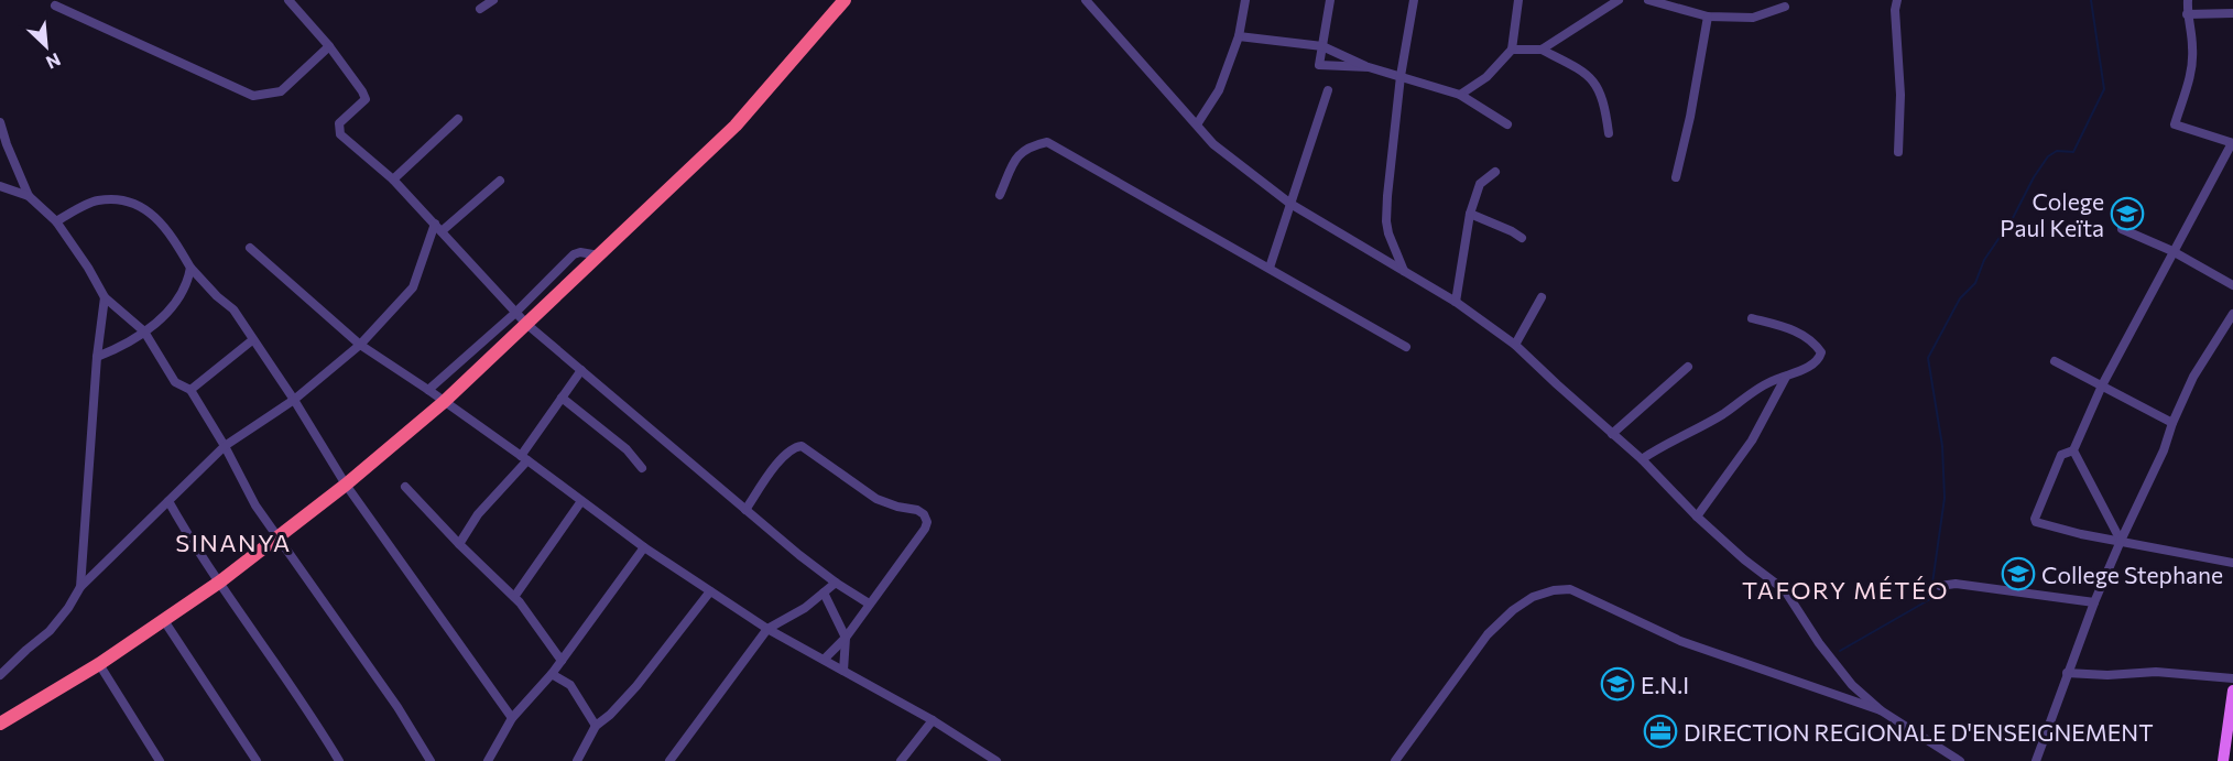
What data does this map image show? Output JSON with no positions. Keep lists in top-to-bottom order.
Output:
{
  "districts": ["SINANYA", "TAFORY MÉTÉO"],
  "places": {
    "school or university": ["Colege Paul Keïta", "College Stephane", "E.N.I"],
    "office": ["DIRECTION REGIONALE D'ENSEIGNEMENT"]
  },
  "north": "bottom right"
}
